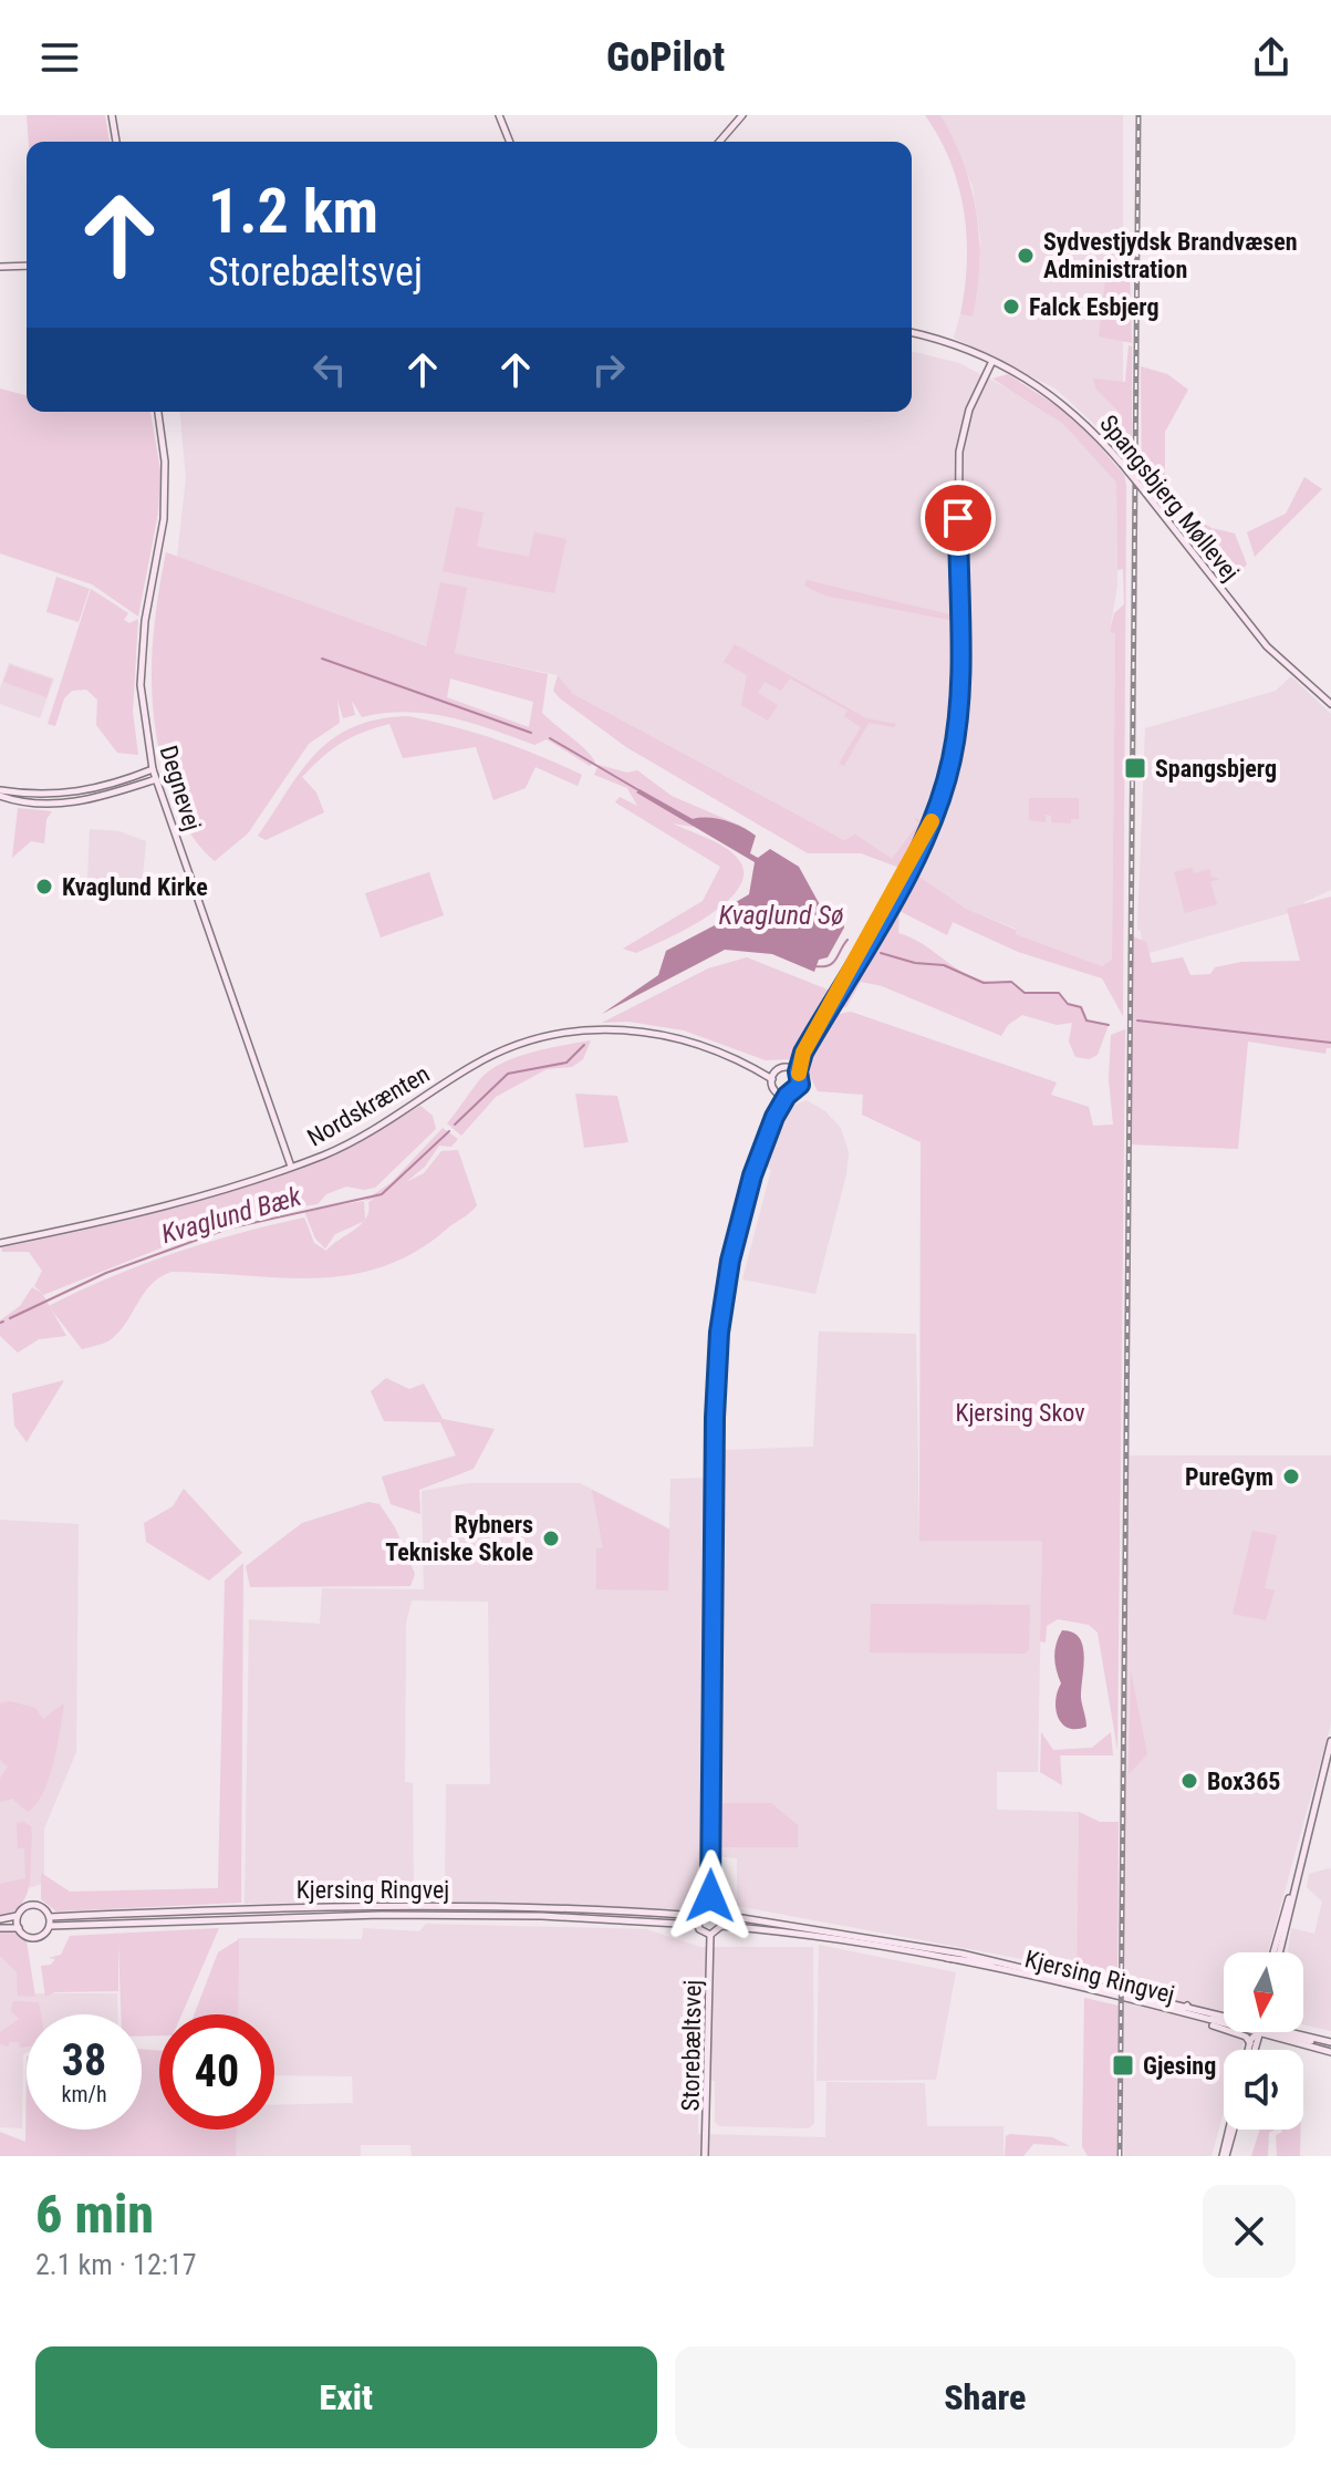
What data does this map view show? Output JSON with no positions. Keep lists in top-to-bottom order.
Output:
{
  "streets": {
    "street": [
      "Spangsbjerg Møllevej",
      "Degnevej",
      "Nordskrænten",
      "Kjersing Ringvej",
      "Storebæltsvej"
    ]
  },
  "crossings": [
    ["Degnevej", "Nordskrænten"],
    ["Kjersing Ringvej", "Storebæltsvej"]
  ],
  "water": ["Kvaglund Sø", "Kvaglund Bæk"],
  "parks": ["Kjersing Skov"],
  "places": {
    "other": [
      "Sydvestjydsk Brandvæsen Administration",
      "Falck Esbjerg",
      "Kvaglund Kirke",
      "PureGym",
      "Rybners Tekniske Skole",
      "Box365"
    ],
    "transit": ["Spangsbjerg", "Gjesing"]
  },
  "north": "bottom",
  "page": {
    "header": "GoPilot",
    "turn": ["1.2 km", "Storebæltsvej"],
    "speed": "38 km/h",
    "limit": "40",
    "heading": ["6 min", "2.1 km · 12:17"],
    "buttons": ["Exit", "Share"]
  }
}
